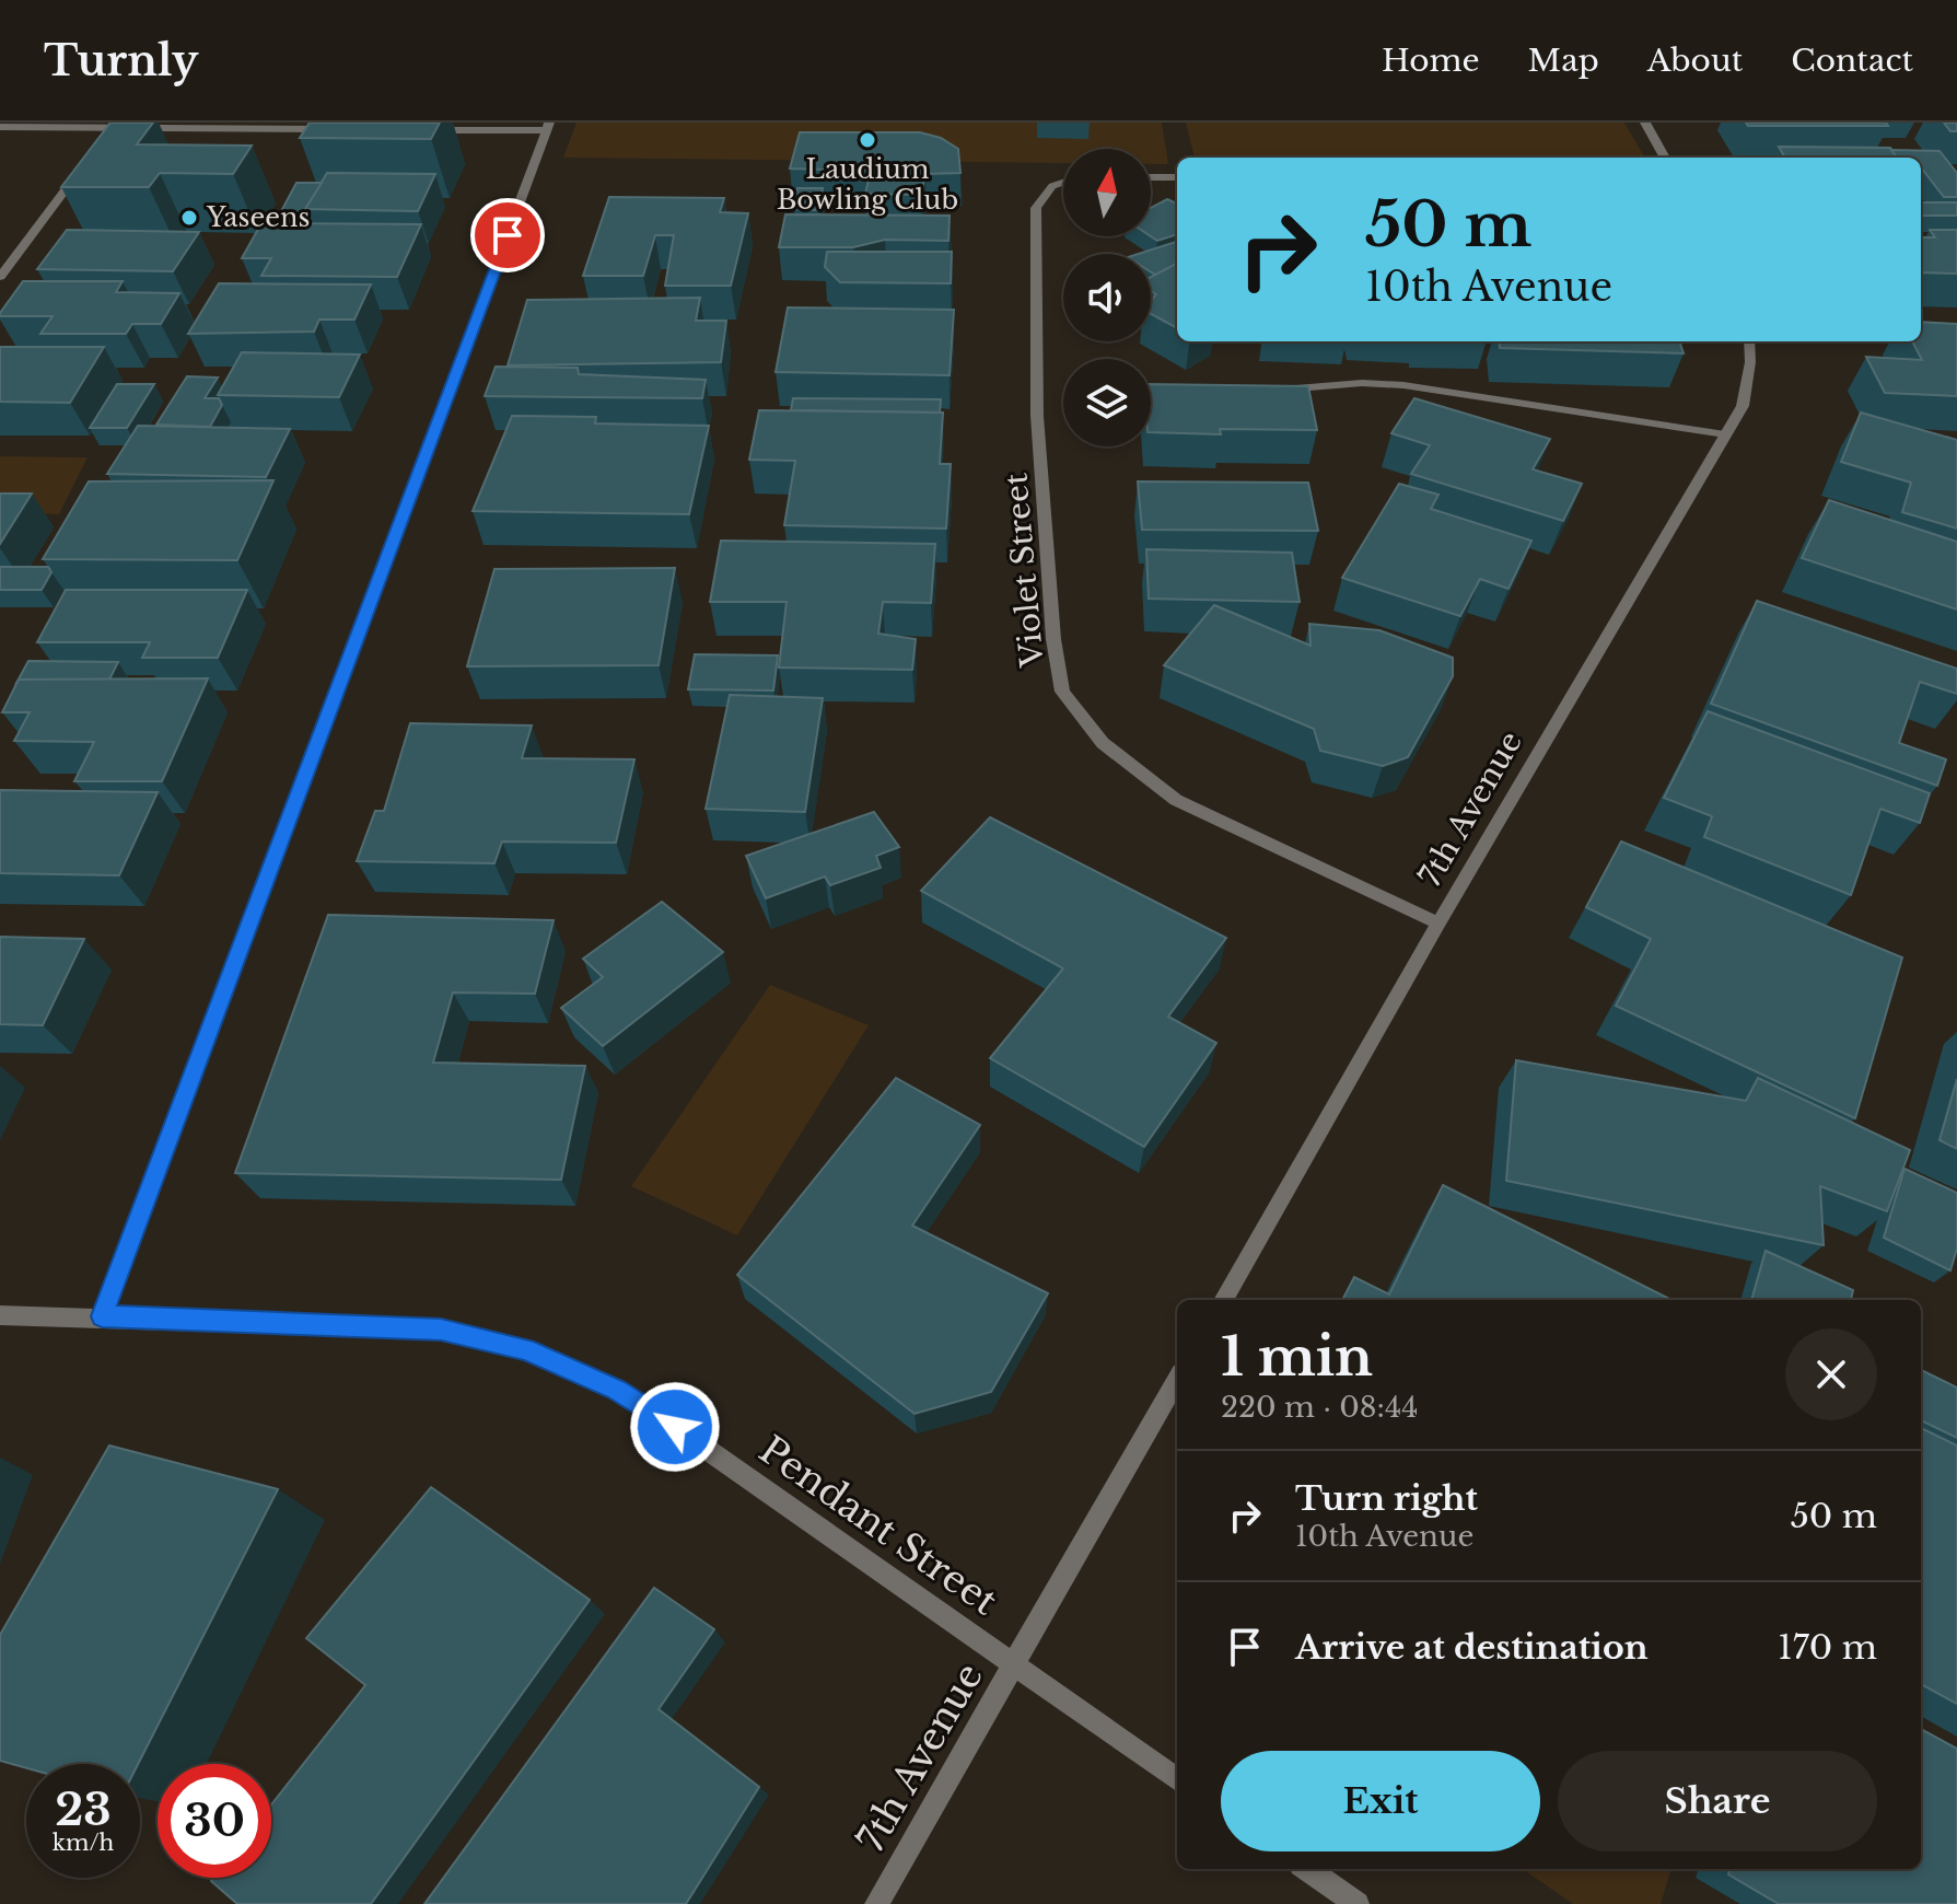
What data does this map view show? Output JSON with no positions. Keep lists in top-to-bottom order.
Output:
{
  "streets": {
    "street": ["Violet Street", "7th Avenue", "Pendant Street"]
  },
  "crossings": [
    ["Violet Street", "7th Avenue"],
    ["7th Avenue", "Pendant Street"]
  ],
  "places": ["Laudium Bowling Club", "Yaseens"],
  "north": "top",
  "page": {
    "header": "Turnly",
    "nav": [
      "Home",
      "Map",
      "About",
      "Contact"
    ],
    "turn": ["50 m", "10th Avenue"],
    "heading": ["1 min", "220 m · 08:44"],
    "list": [
      {
        "name": "Turn right",
        "note": "10th Avenue",
        "value": "50 m"
      },
      {
        "name": "Arrive at destination",
        "value": "170 m"
      }
    ],
    "buttons": ["Exit", "Share"],
    "speed": "23 km/h",
    "limit": "30"
  }
}
